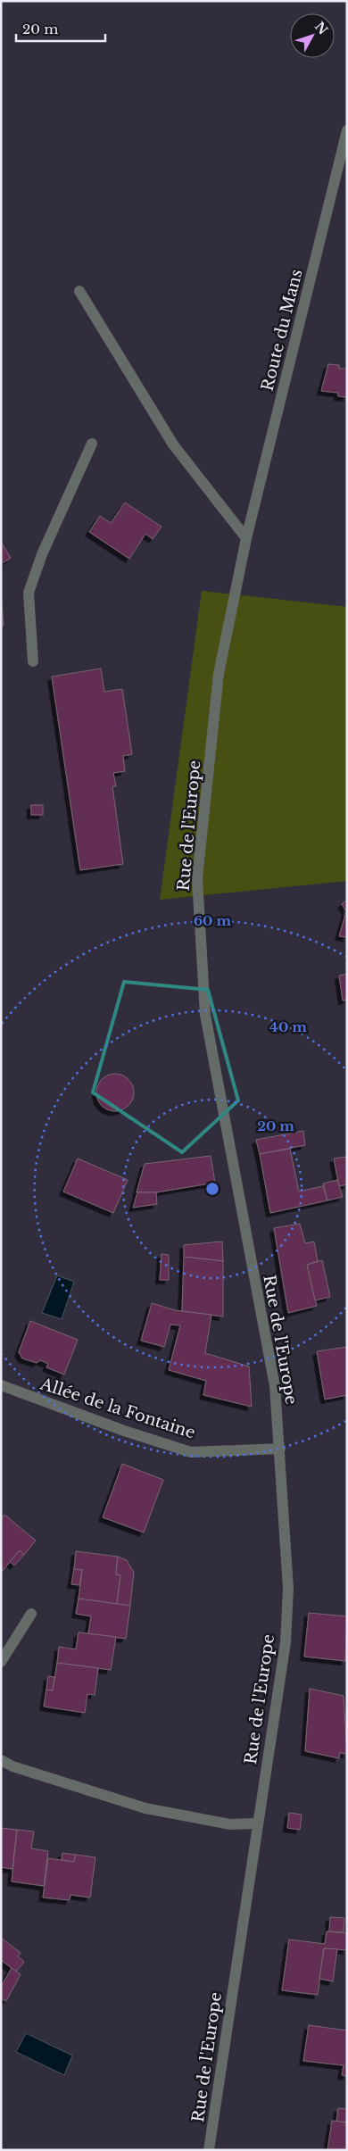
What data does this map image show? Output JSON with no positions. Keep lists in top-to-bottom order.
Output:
{
  "streets": {
    "street": ["Route du Mans", "Rue de l'Europe", "Allée de la Fontaine"]
  },
  "crossings": [
    ["Route du Mans", "Rue de l'Europe"],
    ["Rue de l'Europe", "Allée de la Fontaine"]
  ],
  "scale_bar": "20 m",
  "north": "top right",
  "rings": ["60 m", "40 m", "20 m"]
}
